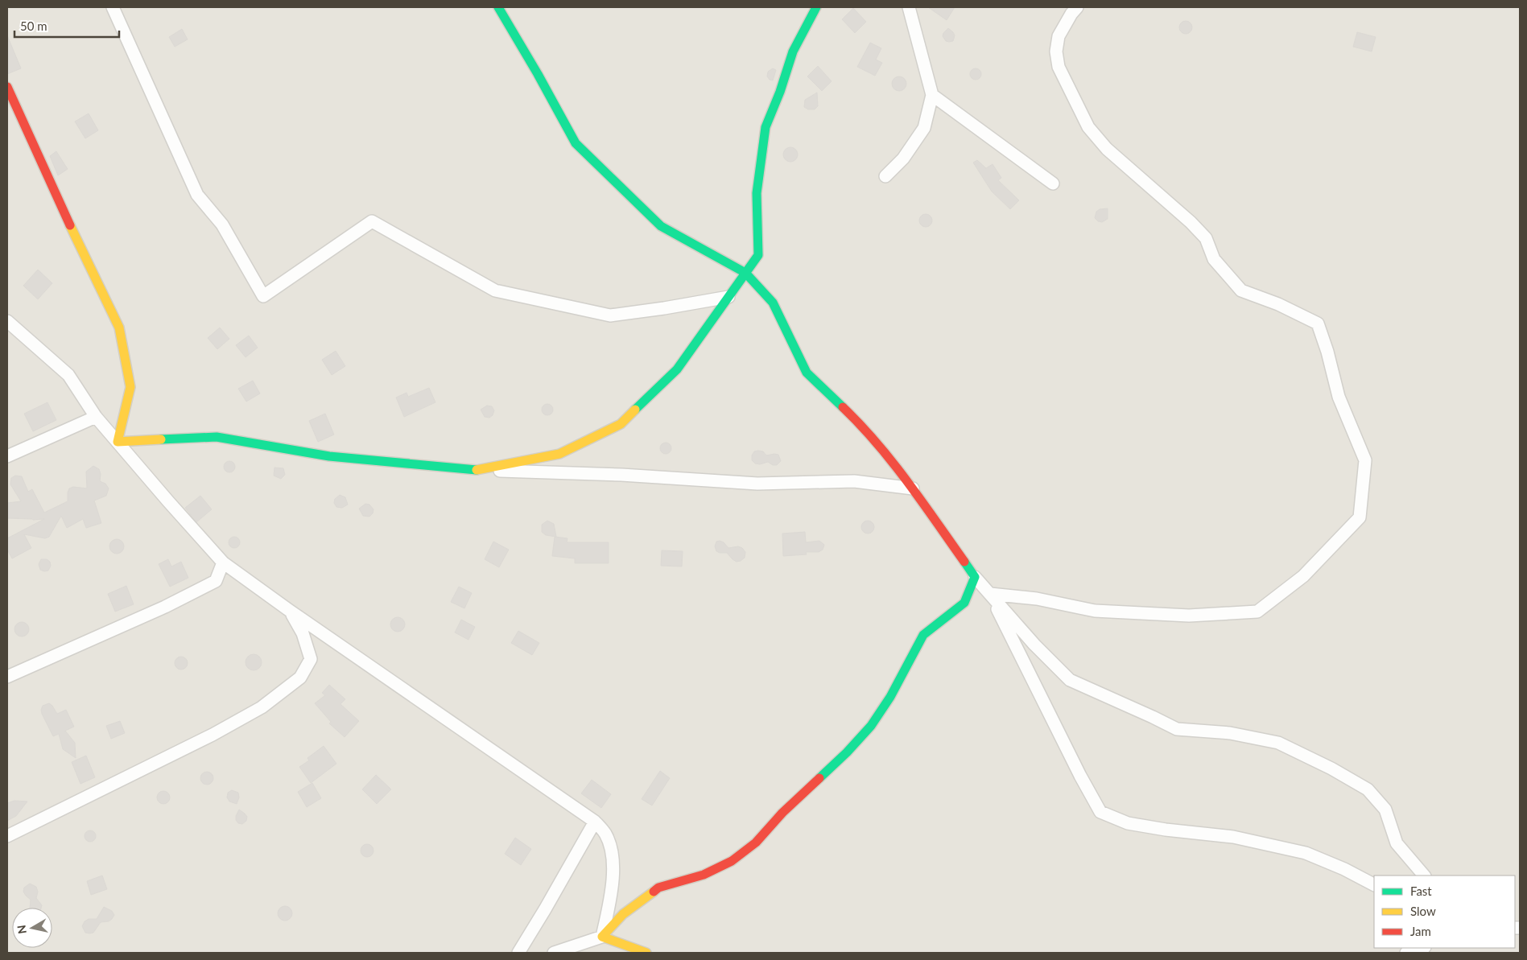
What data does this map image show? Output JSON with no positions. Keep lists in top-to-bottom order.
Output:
{
  "legend": ["Fast", "Slow", "Jam"],
  "scale_bar": "50 m",
  "north": "left"
}
